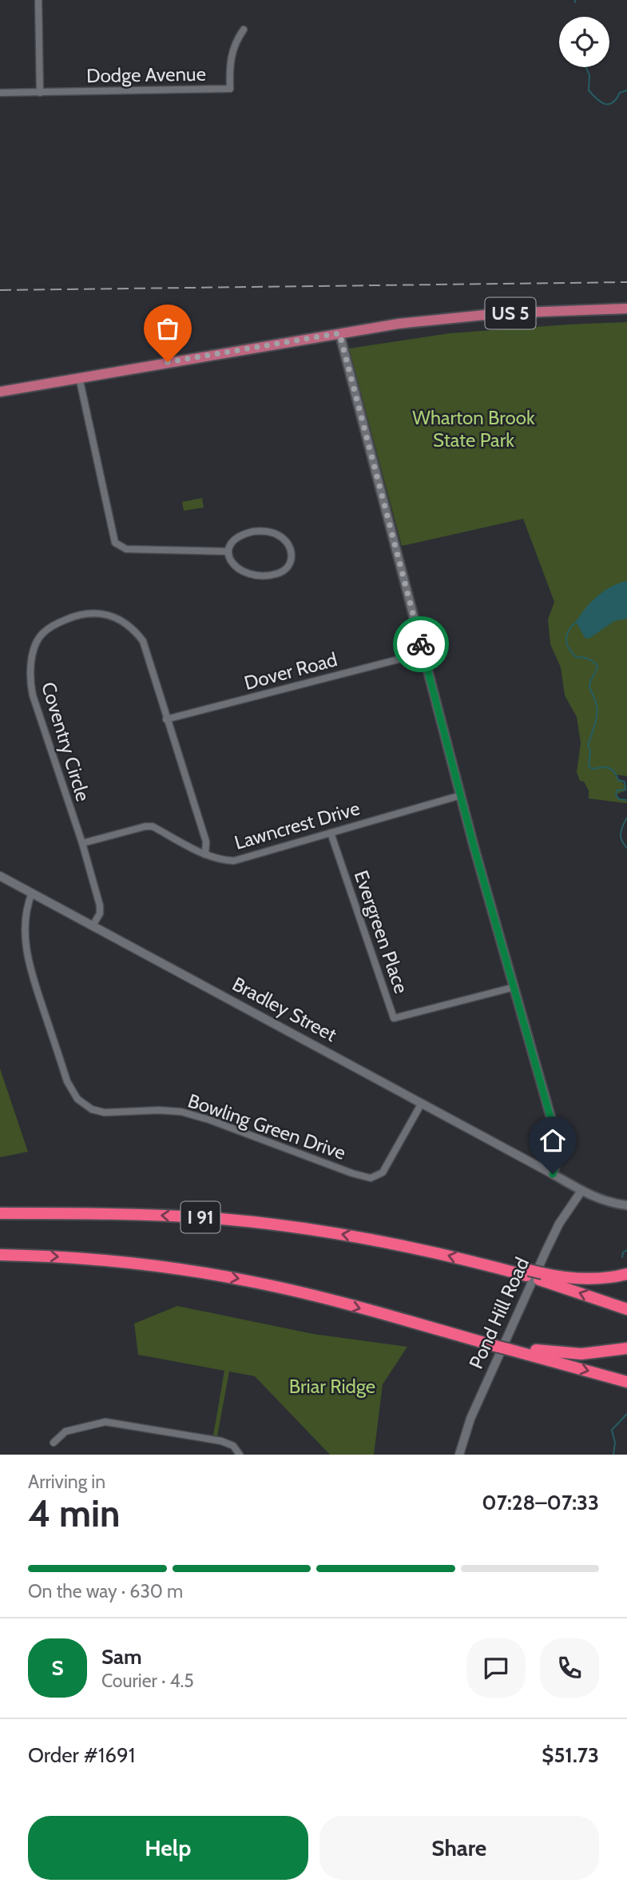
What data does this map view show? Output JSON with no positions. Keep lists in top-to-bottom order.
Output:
{
  "streets": {
    "highway": ["I 91"],
    "main road": ["US 5"],
    "street": [
      "Dodge Avenue",
      "Dover Road",
      "Coventry Circle",
      "Lawncrest Drive",
      "Evergreen Place",
      "Bradley Street",
      "Bowling Green Drive",
      "Pond Hill Road"
    ]
  },
  "crossings": [
    ["Dover Road", "Coventry Circle"],
    ["Coventry Circle", "Lawncrest Drive"],
    ["Coventry Circle", "Bradley Street"],
    ["Lawncrest Drive", "Evergreen Place"],
    ["Bradley Street", "Bowling Green Drive"]
  ],
  "parks": ["Wharton Brook State Park", "Briar Ridge"],
  "page": {
    "heading": ["4 min", "Arriving in", "07:28–07:33"],
    "panel": [
      "Sam",
      "Courier · 4.5",
      "Order #1691",
      "$51.73"
    ],
    "bar": "On the way · 630 m",
    "round": "S",
    "buttons": ["Help", "Share"]
  }
}
